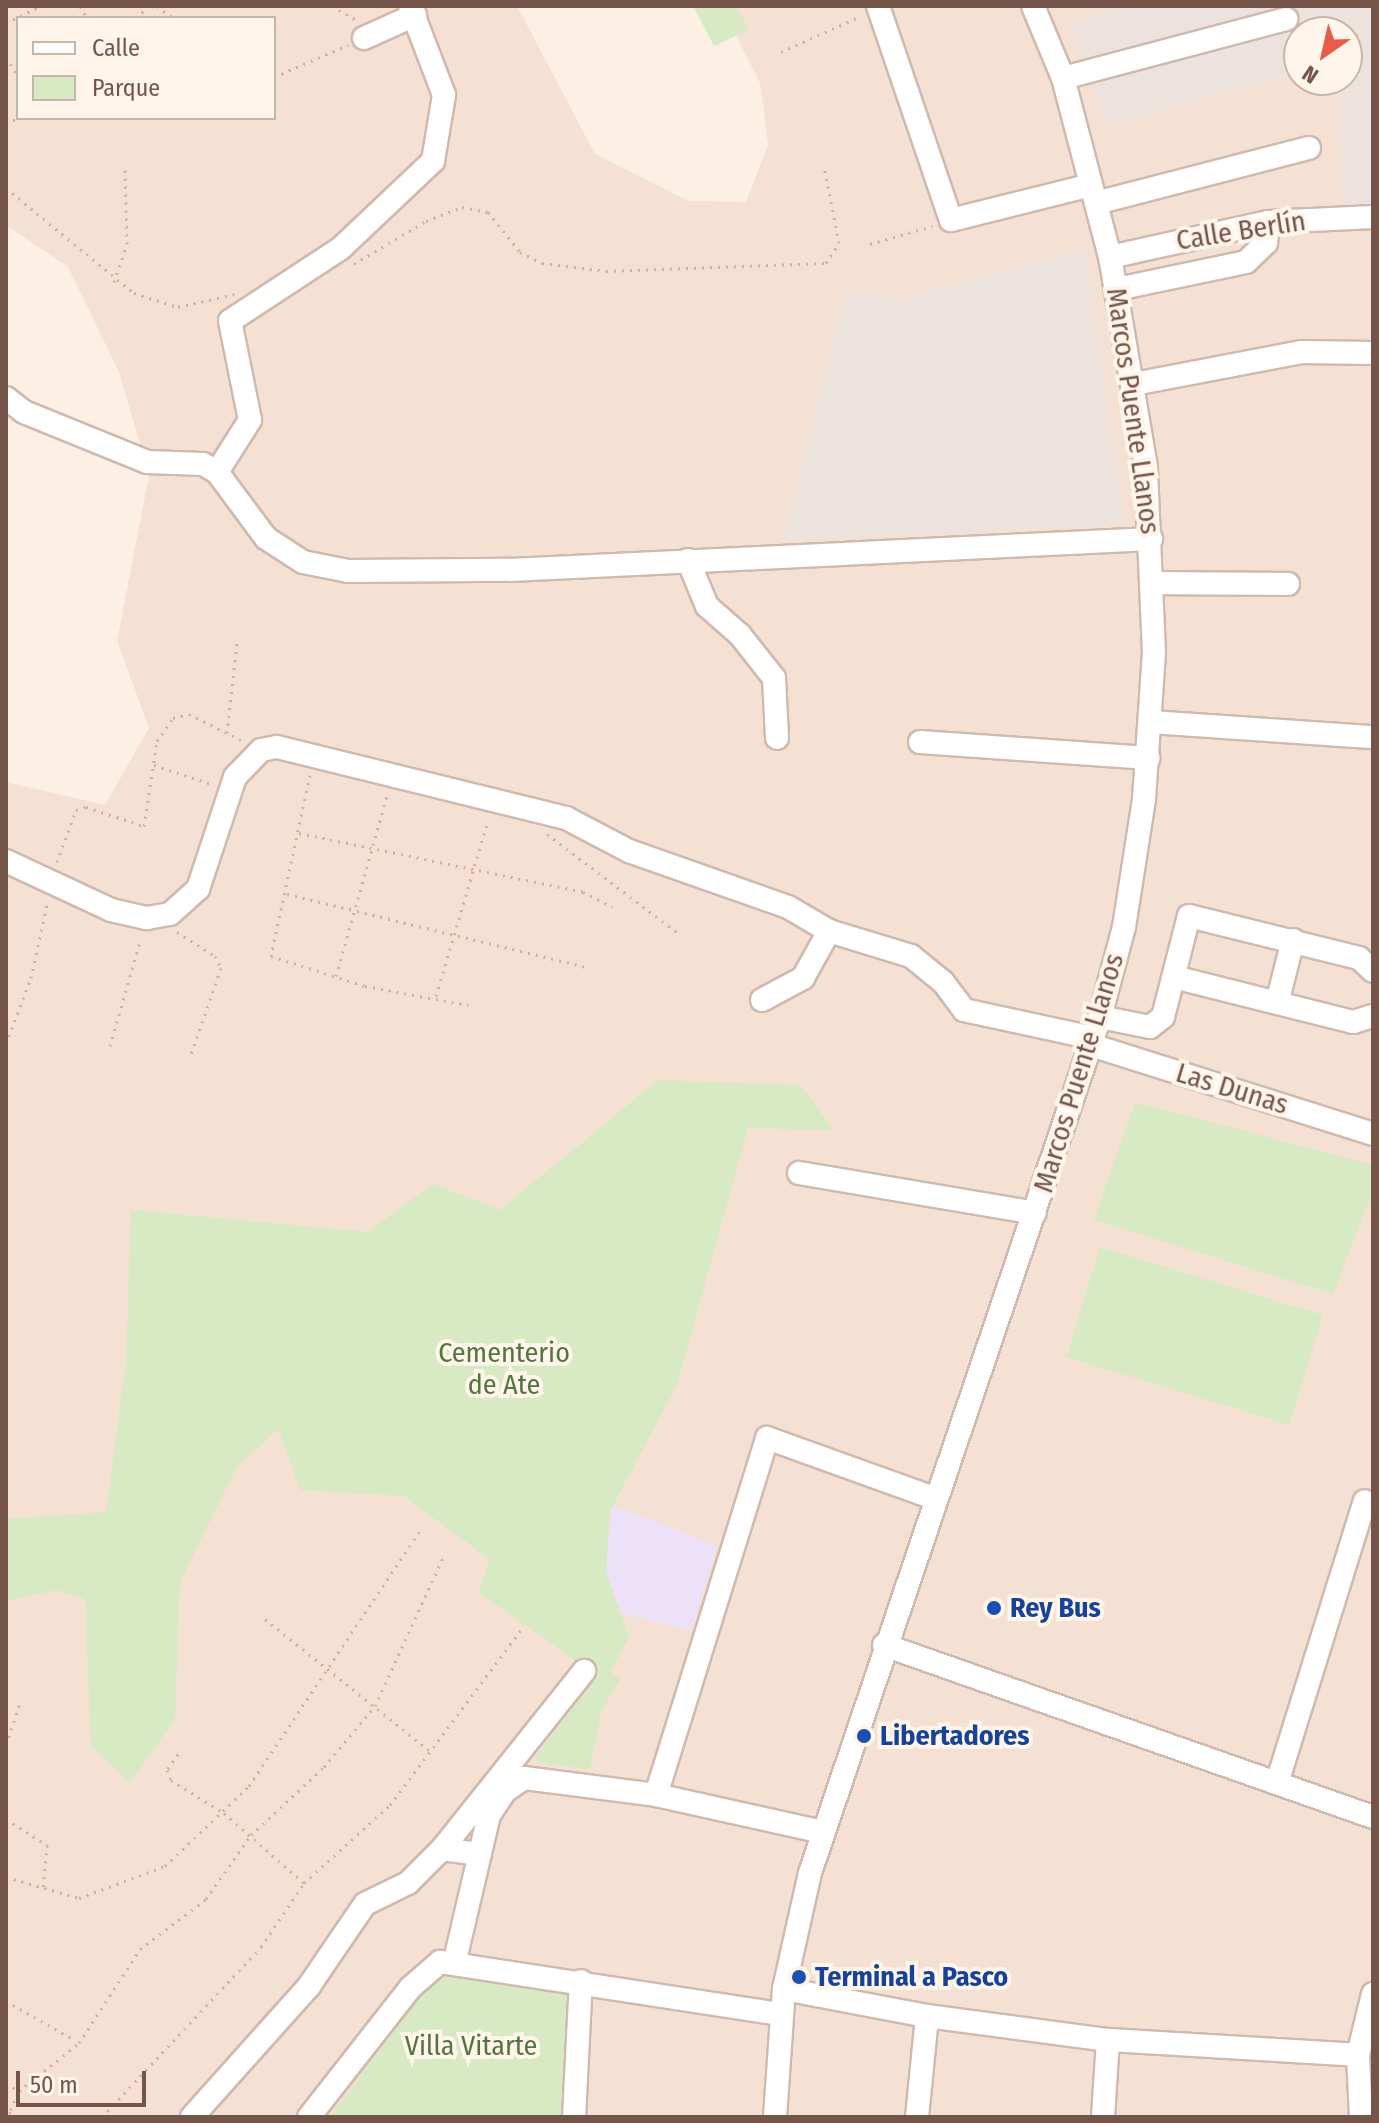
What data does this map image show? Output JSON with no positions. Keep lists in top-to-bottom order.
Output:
{
  "streets": {
    "street": ["Calle Berlín", "Marcos Puente Llanos", "Las Dunas"]
  },
  "crossings": [
    ["Calle Berlín", "Marcos Puente Llanos"],
    ["Marcos Puente Llanos", "Las Dunas"]
  ],
  "parks": ["Cementerio de Ate", "Villa Vitarte"],
  "places": ["Rey Bus", "Libertadores", "Terminal a Pasco"],
  "legend": ["Calle", "Parque"],
  "scale_bar": "50 m",
  "north": "bottom left"
}
